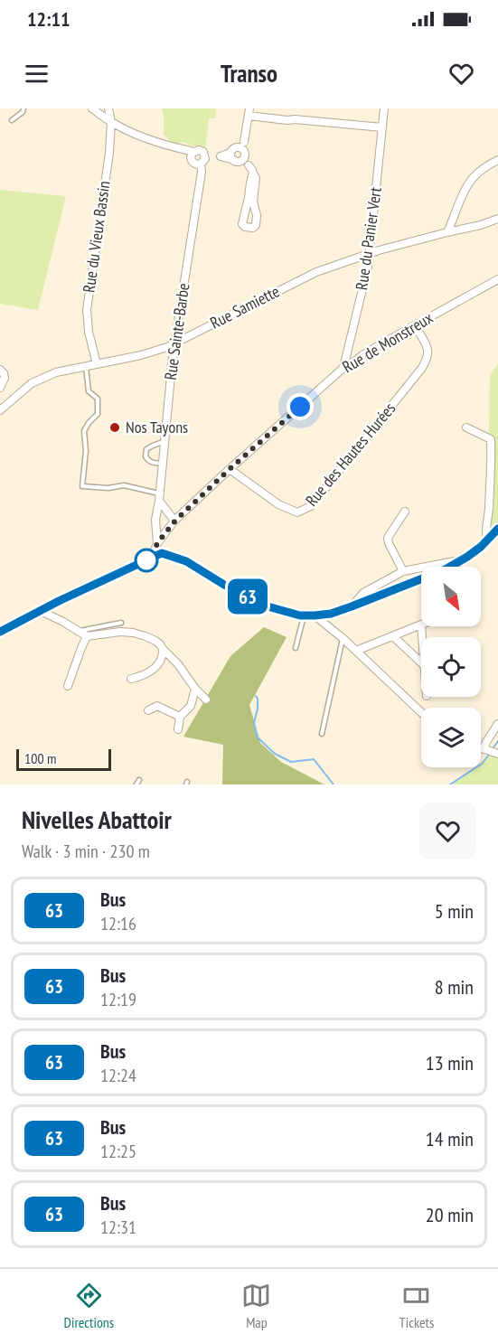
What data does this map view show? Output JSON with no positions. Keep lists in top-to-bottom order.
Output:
{
  "streets": {
    "street": [
      "Rue du Vieux Bassin",
      "Rue du Panier Vert",
      "Rue Samiette",
      "Rue Sainte-Barbe",
      "Rue de Monstreux",
      "Rue des Hautes Hurées"
    ]
  },
  "crossings": [
    ["Rue du Vieux Bassin", "Rue Samiette"],
    ["Rue du Panier Vert", "Rue Samiette"],
    ["Rue du Panier Vert", "Rue de Monstreux"],
    ["Rue Samiette", "Rue Sainte-Barbe"],
    ["Rue Sainte-Barbe", "Rue de Monstreux"],
    ["Rue de Monstreux", "Rue des Hautes Hurées"]
  ],
  "places": ["Nos Tayons"],
  "lines": ["bus line 63"],
  "scale_bar": "100 m",
  "north": "bottom right",
  "page": {
    "status": "12:11",
    "header": "Transo",
    "on_map": "63",
    "scale": "100 m",
    "heading": ["Nivelles Abattoir", "Walk · 3 min · 230 m"],
    "list": [
      {
        "mark": "63",
        "name": "Bus",
        "note": "12:16",
        "value": "5 min"
      },
      {
        "mark": "63",
        "name": "Bus",
        "note": "12:19",
        "value": "8 min"
      },
      {
        "mark": "63",
        "name": "Bus",
        "note": "12:24",
        "value": "13 min"
      },
      {
        "mark": "63",
        "name": "Bus",
        "note": "12:25",
        "value": "14 min"
      },
      {
        "mark": "63",
        "name": "Bus",
        "note": "12:31",
        "value": "20 min"
      }
    ],
    "tabs": ["Directions", "Map", "Tickets"]
  }
}
